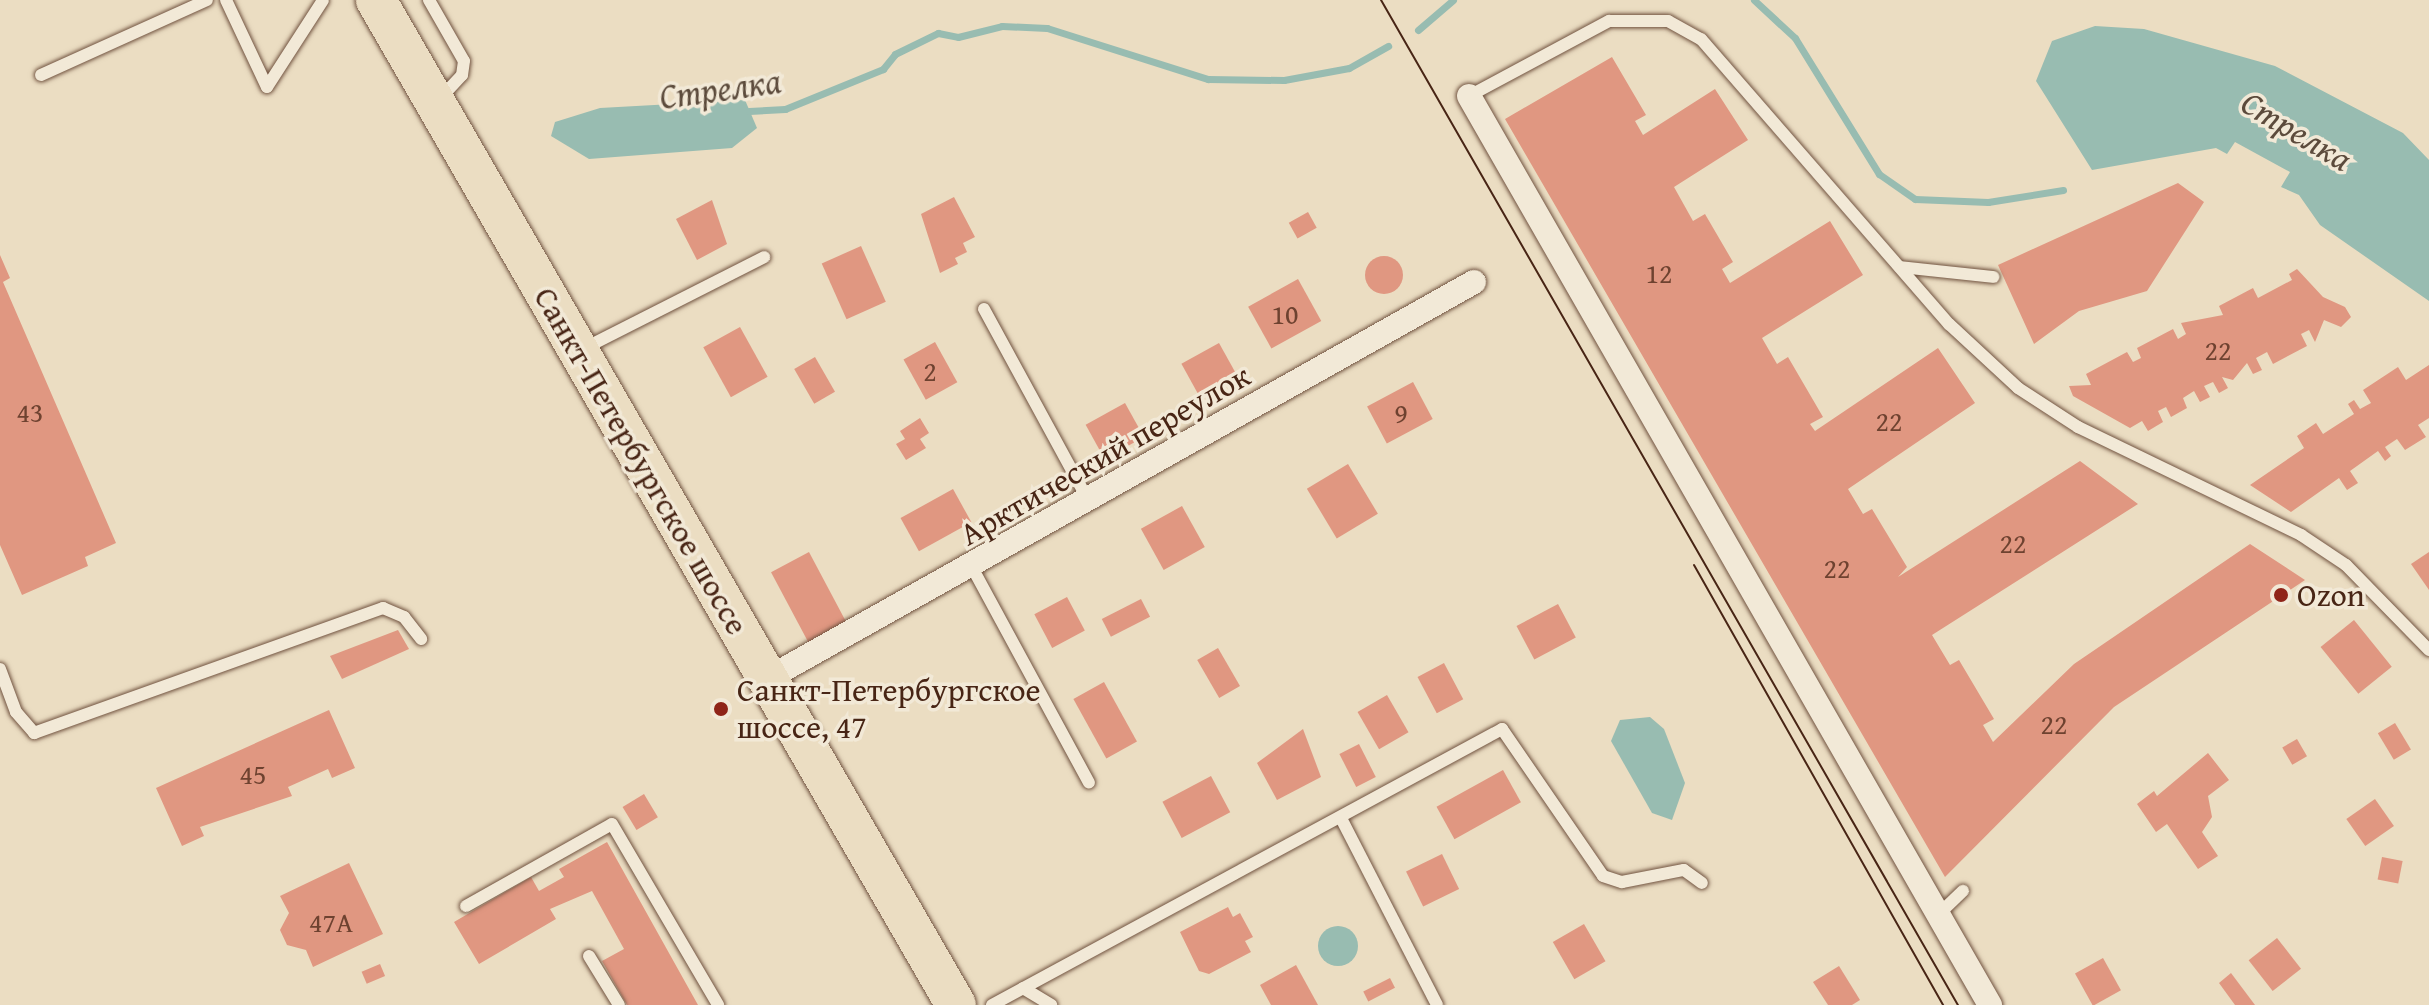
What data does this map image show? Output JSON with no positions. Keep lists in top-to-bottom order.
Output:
{
  "streets": {
    "main road": ["Санкт-Петербургское шоссе"],
    "street": ["Арктический переулок"]
  },
  "crossings": [
    ["Арктический переулок", "Санкт-Петербургское шоссе"]
  ],
  "water": ["Стрелка"],
  "places": ["Ozon", "Санкт-Петербургское шоссе, 47"],
  "house_numbers": [
    "12",
    "10",
    "22",
    "2",
    "43",
    "9",
    "22",
    "22",
    "22",
    "22",
    "45",
    "47А"
  ]
}
